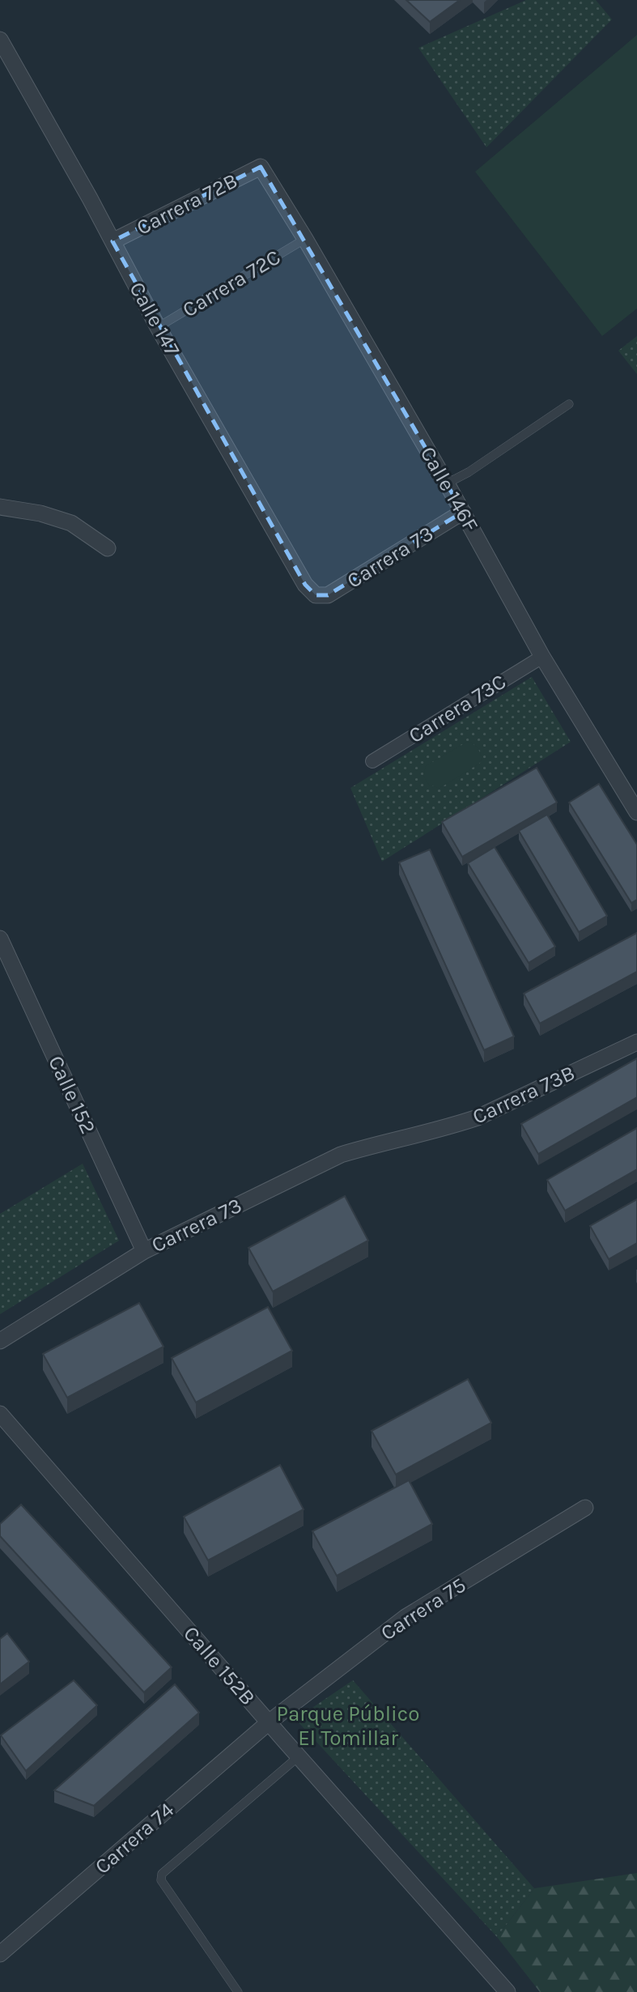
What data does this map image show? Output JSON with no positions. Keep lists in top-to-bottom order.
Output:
{
  "streets": {
    "street": [
      "Carrera 72B",
      "Calle 147",
      "Calle 146F",
      "Carrera 73",
      "Carrera 73C",
      "Calle 152",
      "Carrera 73B",
      "Carrera 75",
      "Calle 152B",
      "Carrera 74"
    ],
    "lane": ["Carrera 72C"]
  },
  "crossings": [
    ["Carrera 72B", "Calle 147"],
    ["Carrera 72B", "Calle 146F"],
    ["Carrera 72C", "Calle 147"],
    ["Carrera 72C", "Calle 146F"],
    ["Calle 147", "Carrera 73"],
    ["Calle 146F", "Carrera 73"],
    ["Calle 146F", "Carrera 73C"],
    ["Carrera 73", "Calle 152"],
    ["Carrera 73", "Carrera 73B"],
    ["Carrera 75", "Calle 152B"],
    ["Carrera 75", "Carrera 74"],
    ["Calle 152B", "Carrera 74"]
  ],
  "parks": ["Parque Público El Tomillar"]
}
